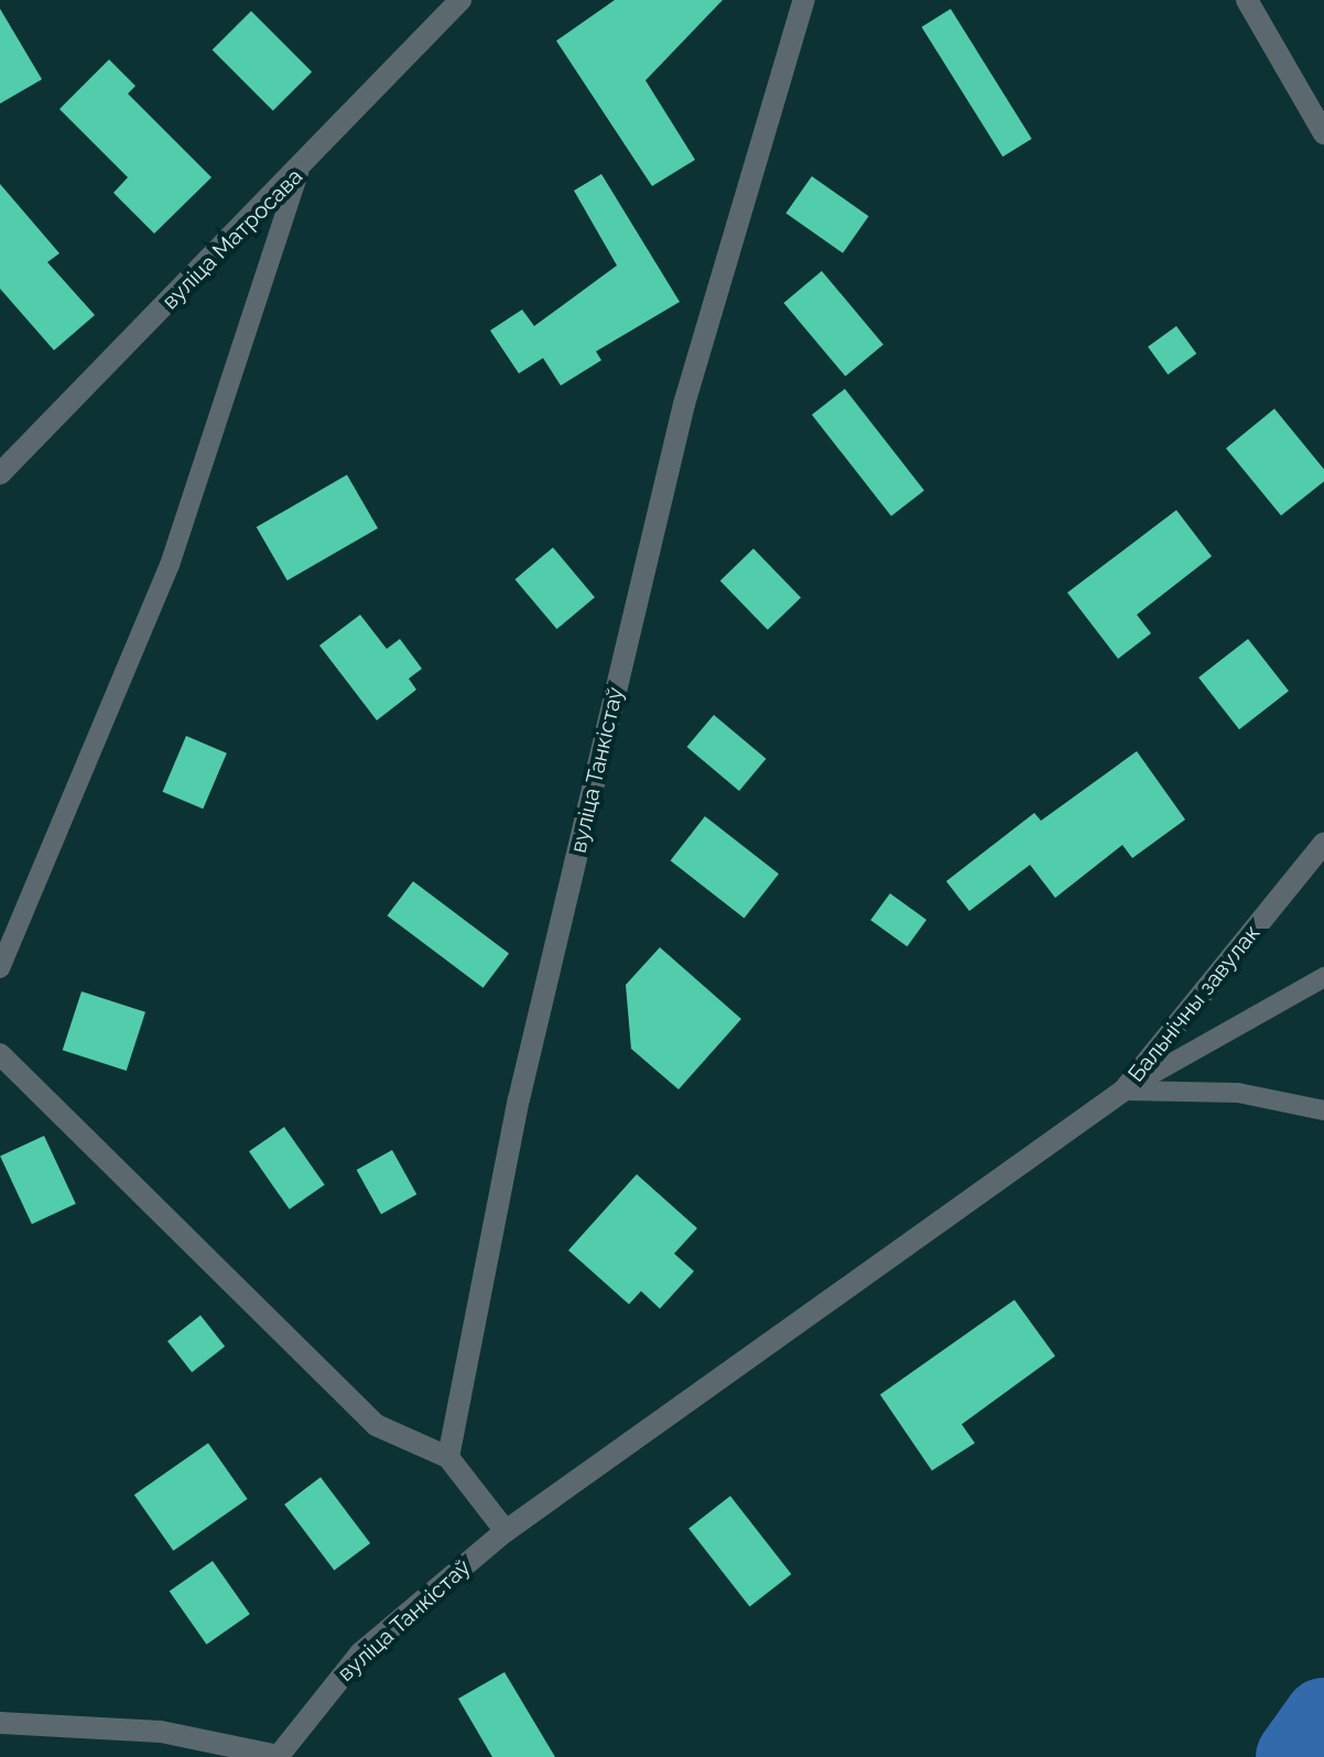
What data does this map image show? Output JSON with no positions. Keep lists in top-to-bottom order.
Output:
{
  "streets": {
    "street": ["вуліца Матросава", "вуліца Танкістаў", "Бальнічны завулак"]
  },
  "crossings": [
    ["вуліца Танкістаў", "Бальнічны завулак"]
  ]
}
